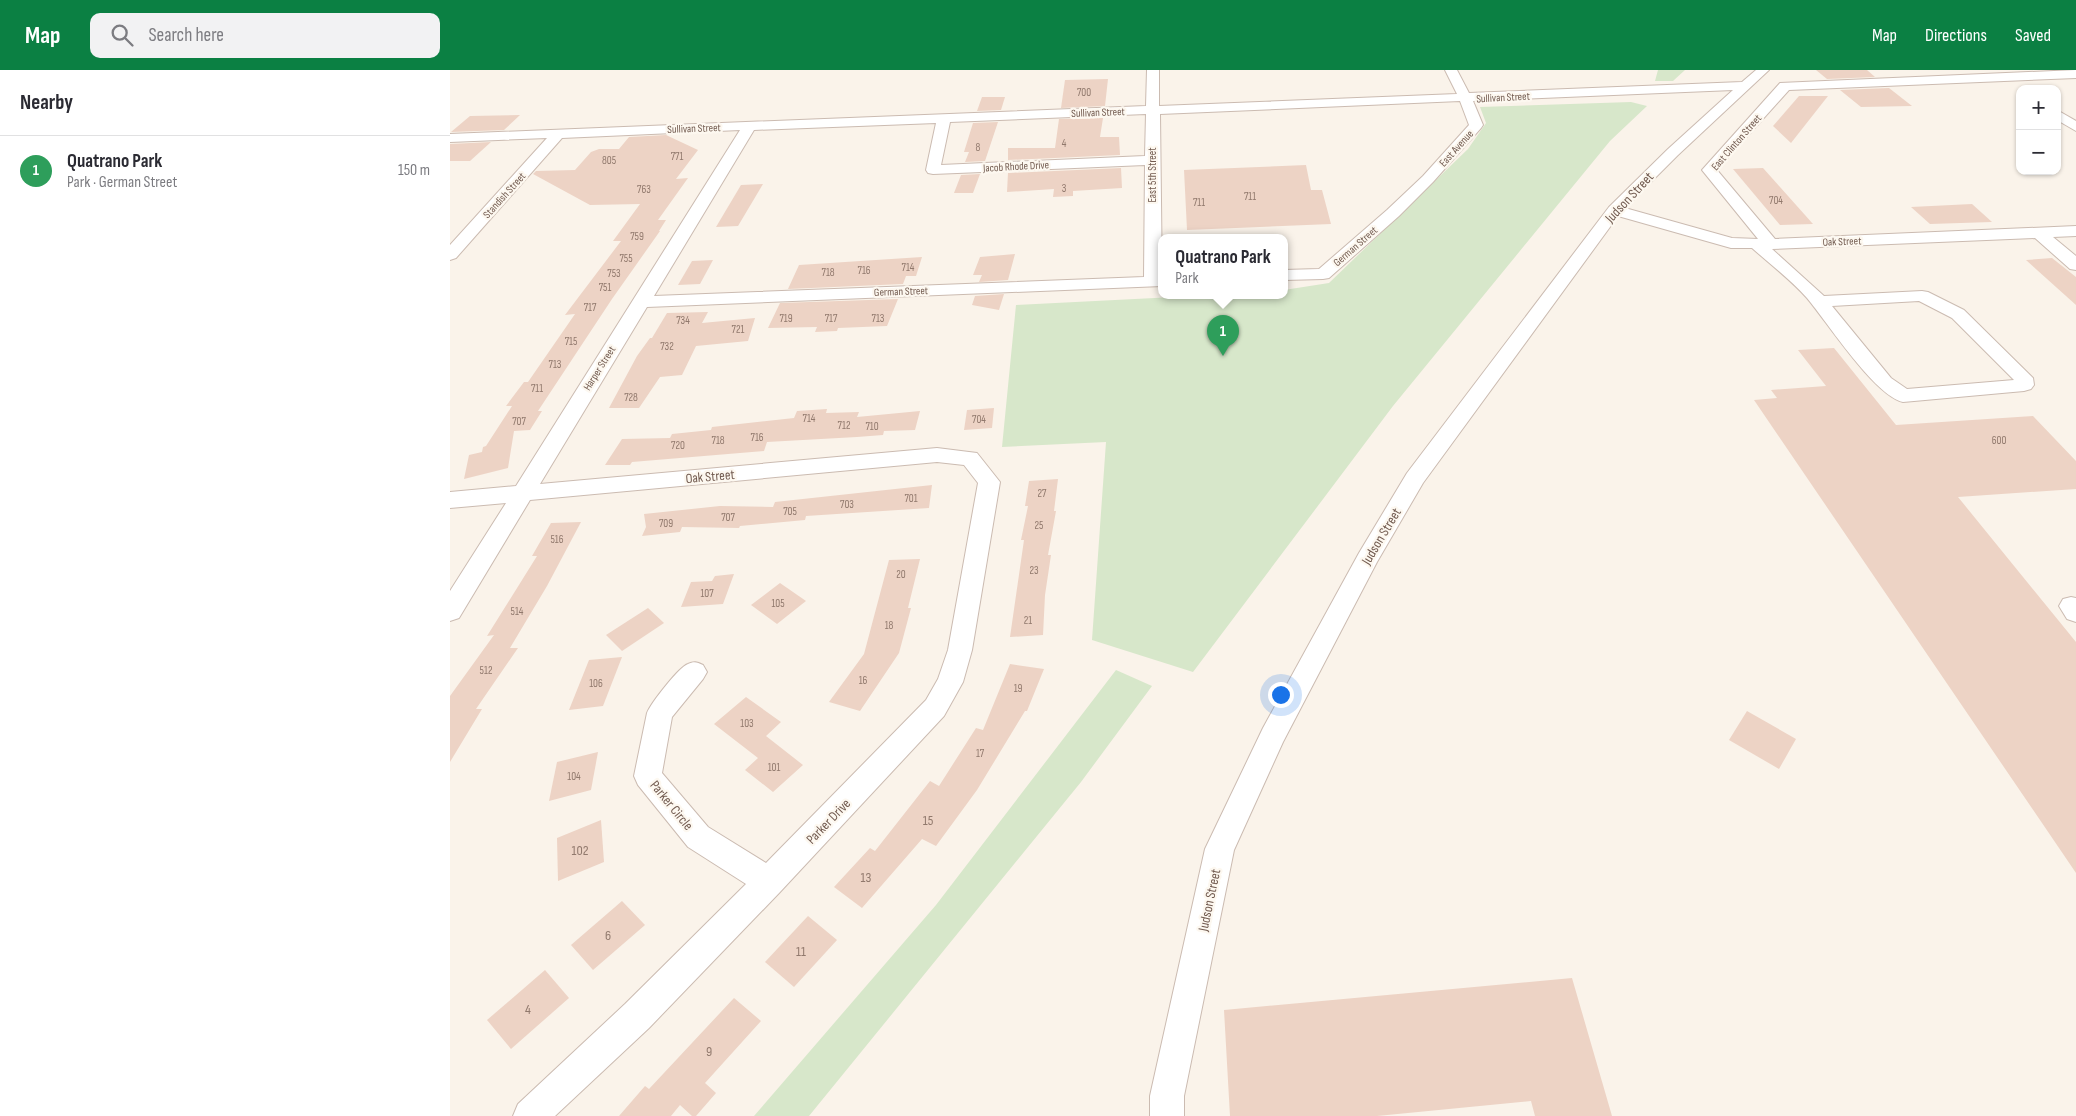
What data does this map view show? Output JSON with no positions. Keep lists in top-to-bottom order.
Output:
{
  "streets": {
    "street": [
      "Sullivan Street",
      "East Clinton Street",
      "East Avenue",
      "Jacob Rhode Drive",
      "East 5th Street",
      "Standish Street",
      "Judson Street",
      "Oak Street",
      "German Street",
      "Harper Street",
      "Parker Circle",
      "Parker Drive"
    ]
  },
  "crossings": [
    ["Sullivan Street", "East Avenue"],
    ["Sullivan Street", "Jacob Rhode Drive"],
    ["Sullivan Street", "East 5th Street"],
    ["Sullivan Street", "Standish Street"],
    ["Sullivan Street", "Judson Street"],
    ["Sullivan Street", "Harper Street"],
    ["East Clinton Street", "Oak Street"],
    ["East Avenue", "German Street"],
    ["Jacob Rhode Drive", "East 5th Street"],
    ["East 5th Street", "German Street"],
    ["Judson Street", "Oak Street"],
    ["Oak Street", "Harper Street"],
    ["Oak Street", "Parker Drive"],
    ["German Street", "Harper Street"],
    ["Parker Circle", "Parker Drive"]
  ],
  "house_numbers": [
    "700",
    "4",
    "8",
    "771",
    "805",
    "3",
    "763",
    "711",
    "704",
    "711",
    "759",
    "755",
    "714",
    "716",
    "718",
    "753",
    "751",
    "717",
    "719",
    "717",
    "713",
    "734",
    "721",
    "715",
    "732",
    "713",
    "711",
    "728",
    "714",
    "704",
    "707",
    "712",
    "710",
    "716",
    "718",
    "600",
    "720",
    "27",
    "701",
    "703",
    "705",
    "707",
    "709",
    "25",
    "516",
    "23",
    "20",
    "107",
    "105",
    "514",
    "21",
    "18",
    "512",
    "16",
    "106",
    "19",
    "103",
    "17",
    "101",
    "104",
    "15",
    "102",
    "13",
    "6",
    "11",
    "4",
    "9"
  ],
  "page": {
    "header": "Map",
    "search": "Search here",
    "nav": ["Map", "Directions", "Saved"],
    "heading": "Nearby",
    "map_buttons": ["+", "−"],
    "list": [
      {
        "mark": "1",
        "name": "Quatrano Park",
        "note": "Park · German Street",
        "value": "150 m"
      }
    ],
    "popup": ["Quatrano Park", "Park"],
    "pins": "1"
  }
}
